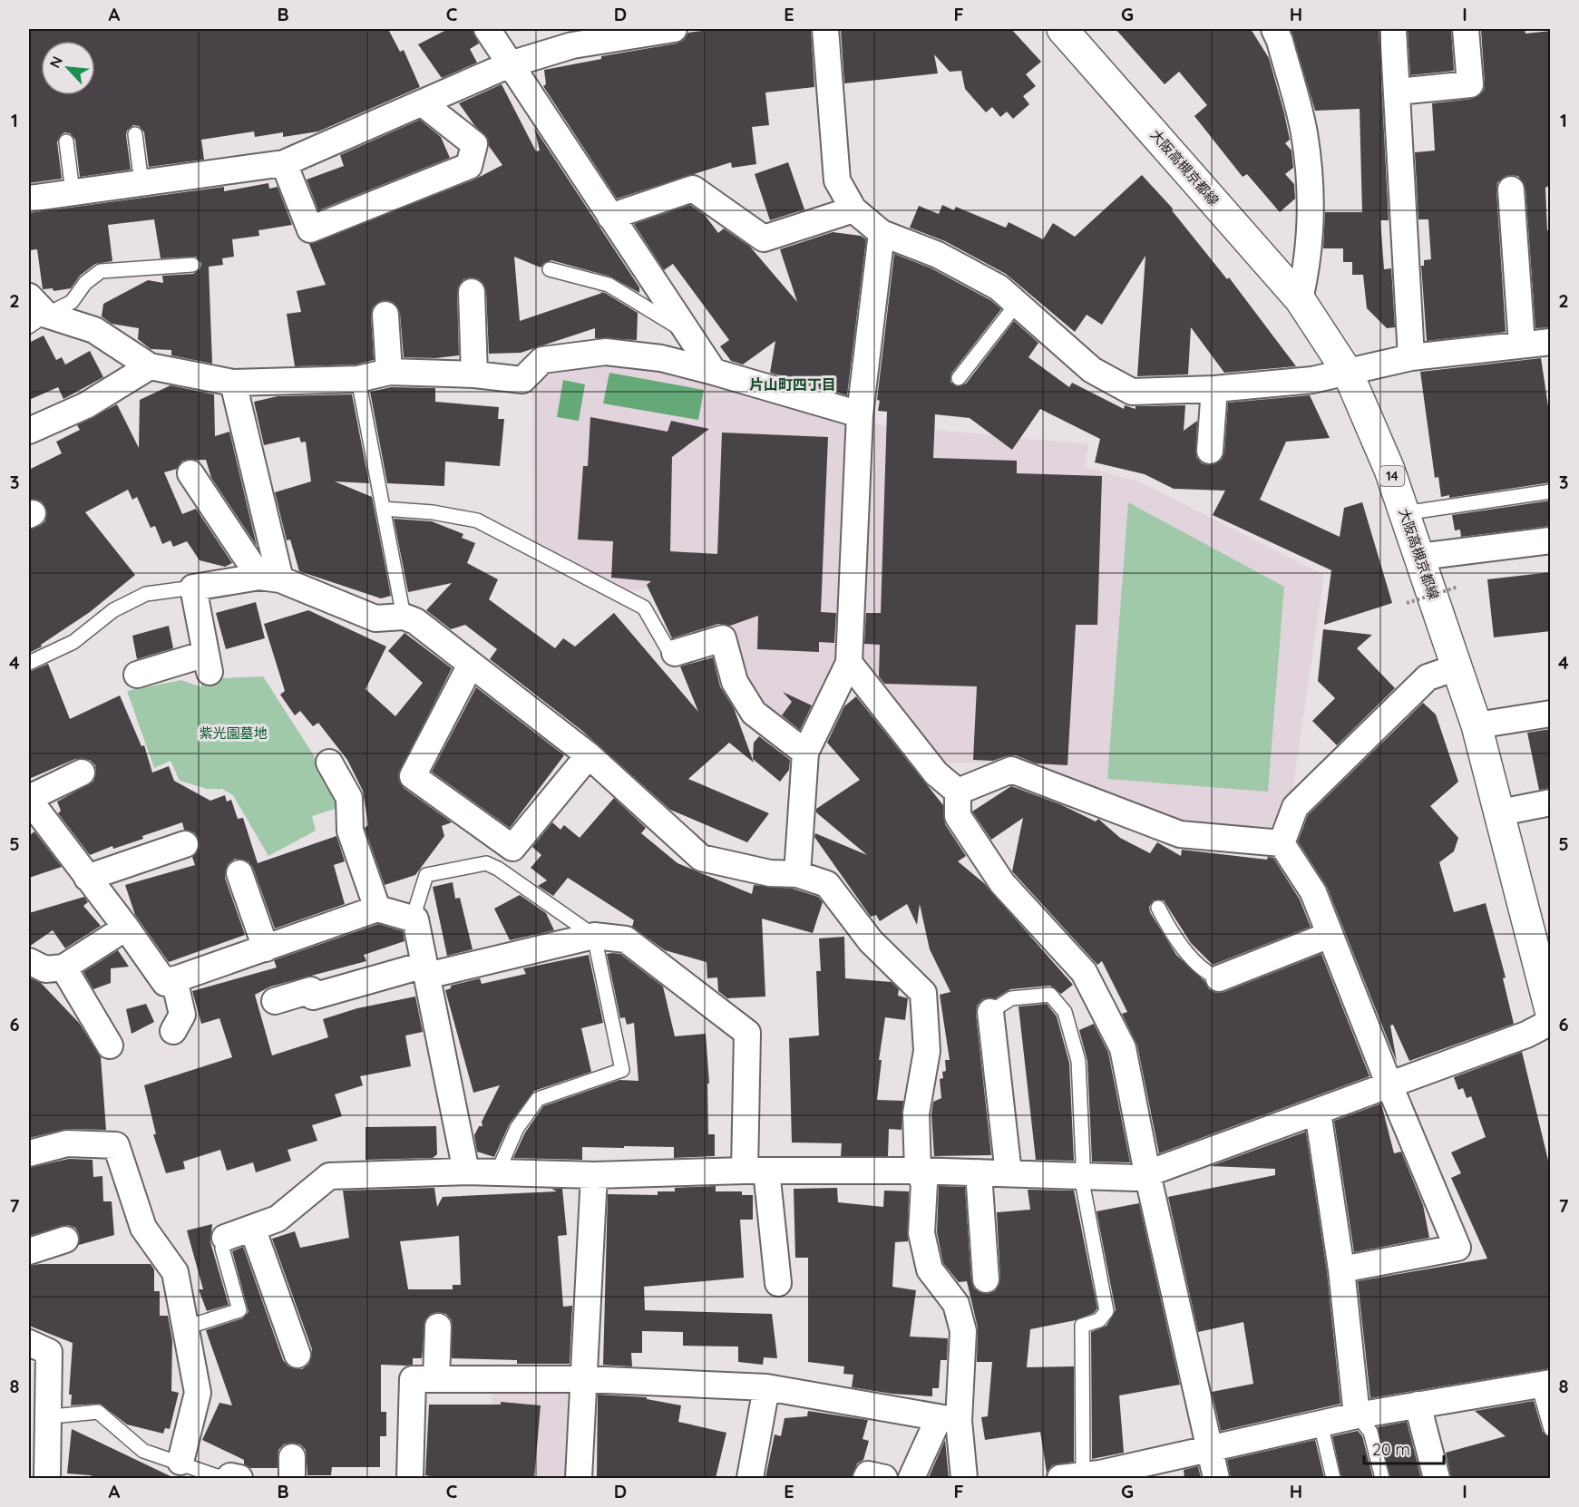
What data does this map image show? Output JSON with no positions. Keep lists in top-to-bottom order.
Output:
{
  "streets": {
    "main road": ["大阪高槻京都線", "14"]
  },
  "districts": ["片山町四丁目"],
  "parks": ["紫光園墓地"],
  "scale_bar": "20 m",
  "north": "top left",
  "grid": {
    "columns": [
      "A",
      "B",
      "C",
      "D",
      "E",
      "F",
      "G",
      "H",
      "I"
    ],
    "rows": [
      "1",
      "2",
      "3",
      "4",
      "5",
      "6",
      "7",
      "8"
    ]
  }
}
